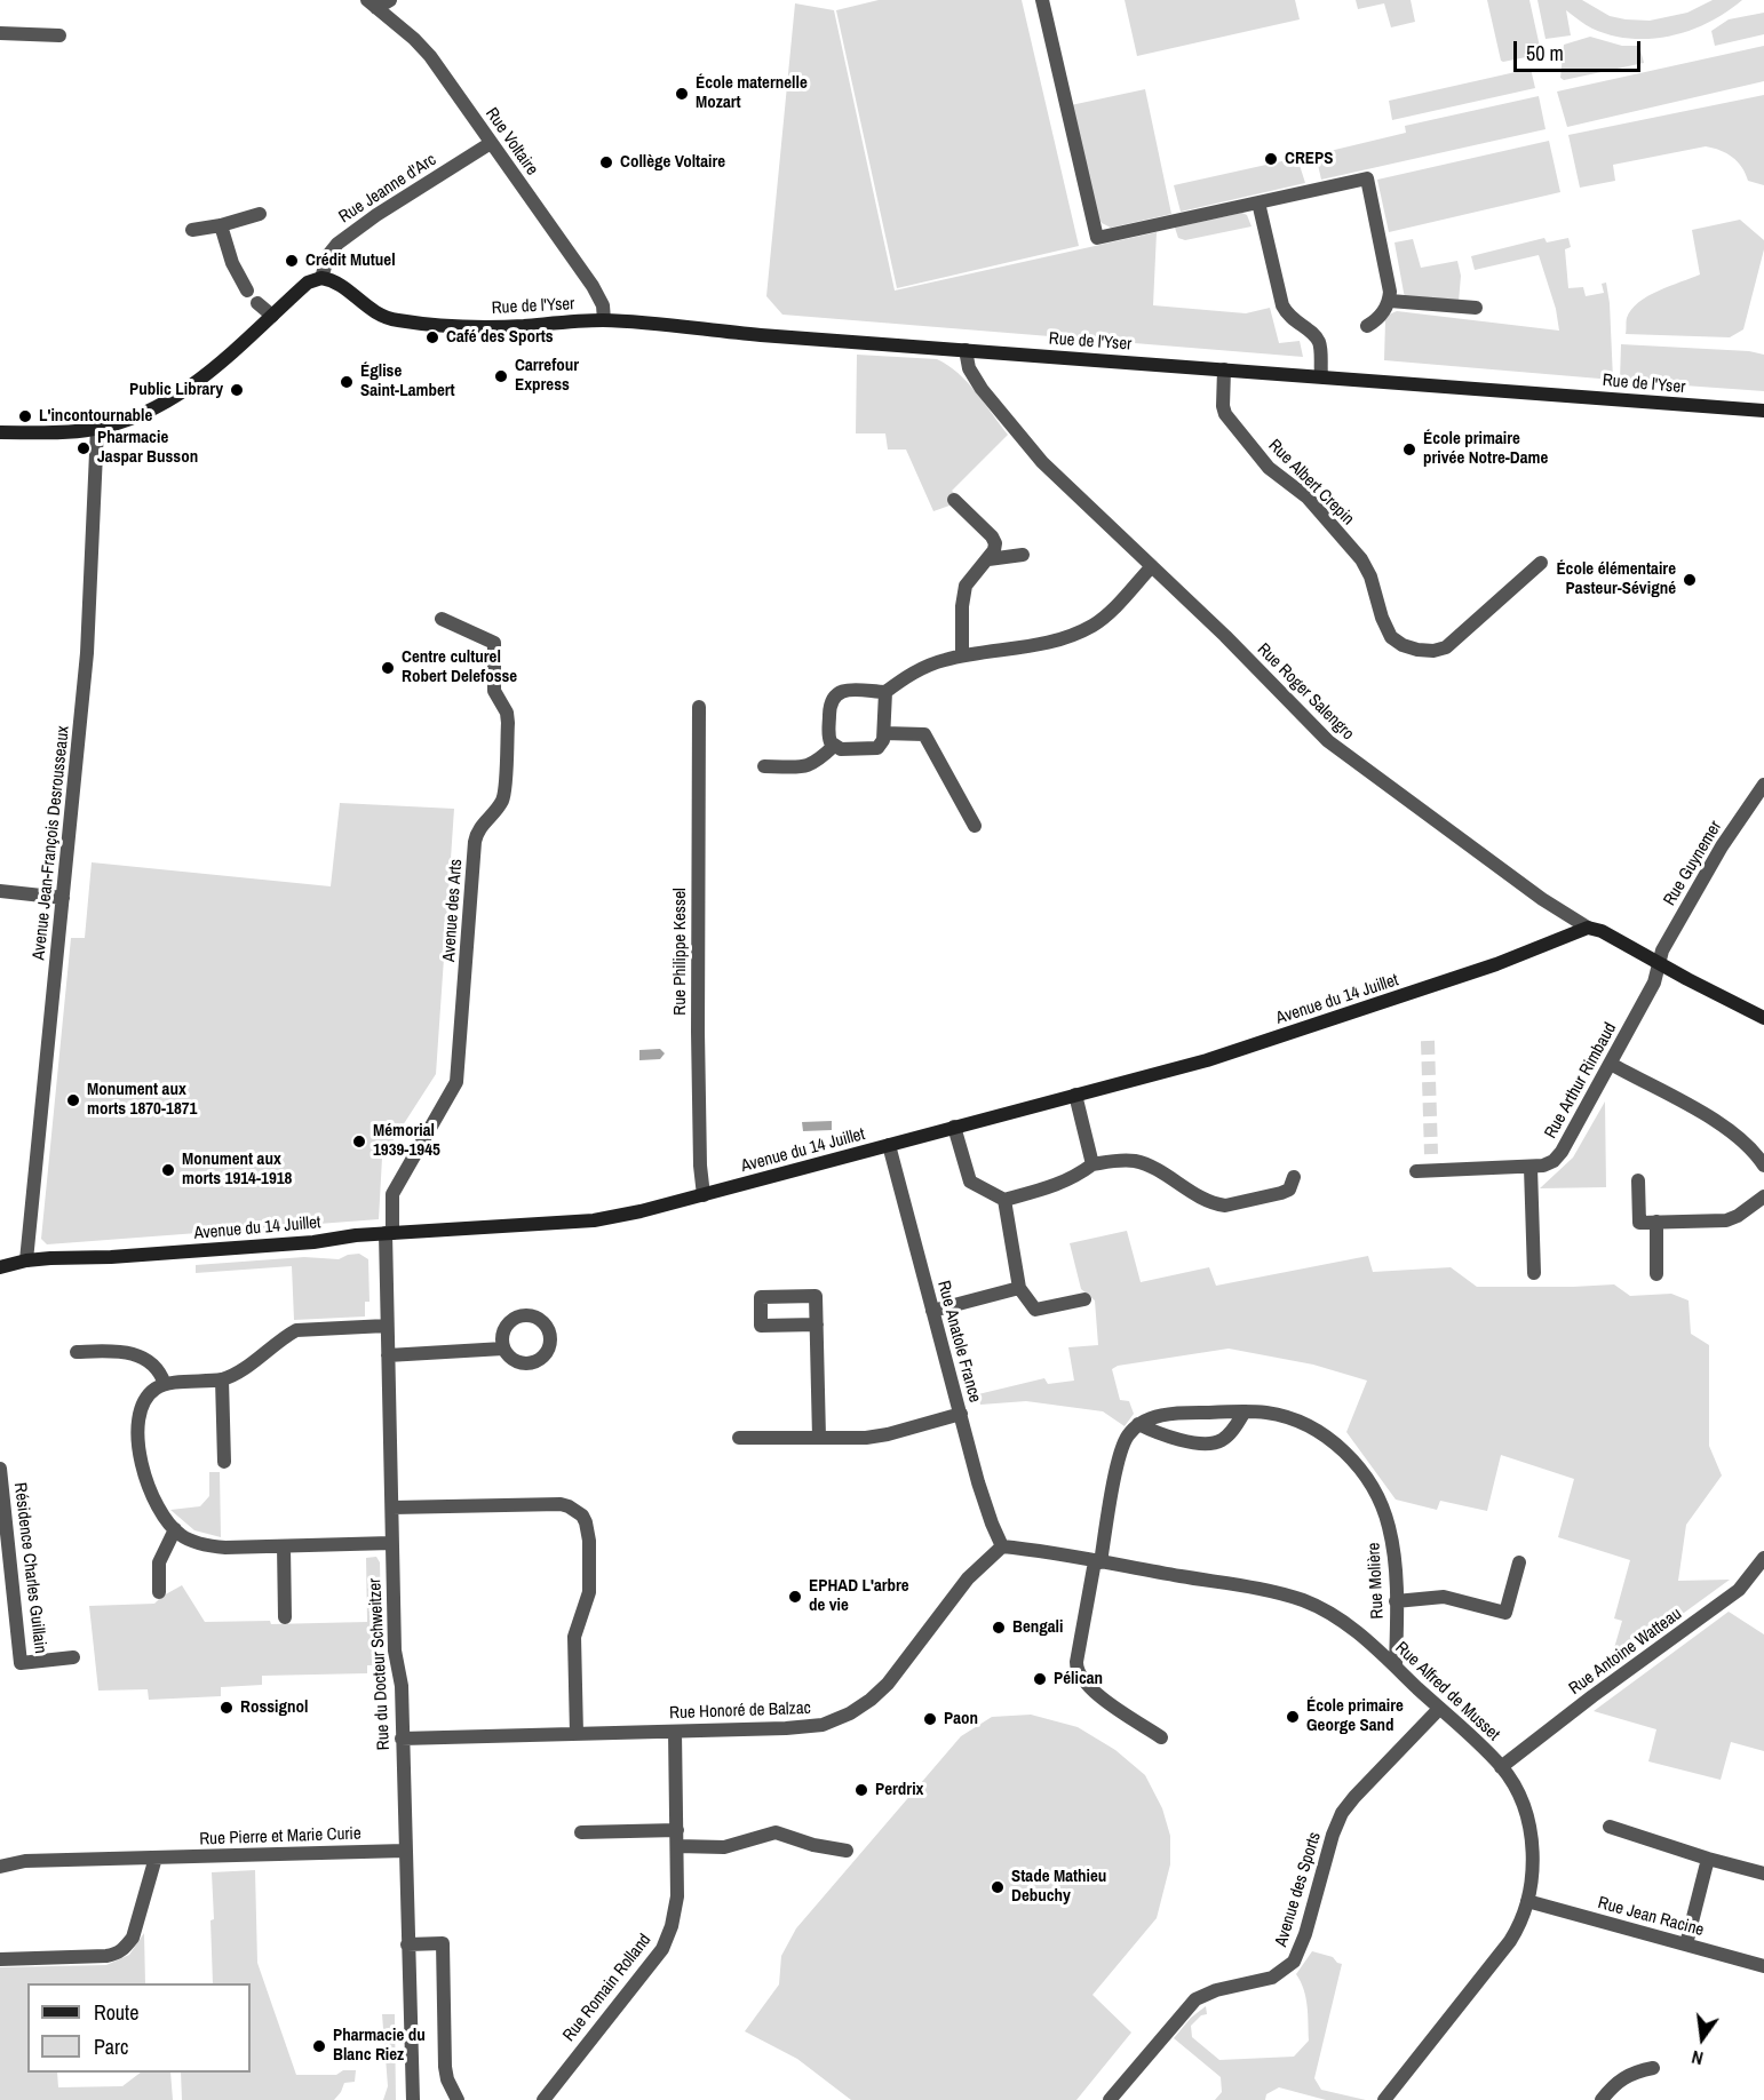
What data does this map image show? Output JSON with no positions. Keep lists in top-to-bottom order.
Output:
{
  "streets": {
    "street": [
      "Rue Voltaire",
      "Rue Jeanne d'Arc",
      "Rue de l'Yser",
      "Rue Albert Crepin",
      "Rue Roger Salengro",
      "Avenue Jean-François Desrousseaux",
      "Rue Guynemer",
      "Avenue des Arts",
      "Rue Philippe Kessel",
      "Avenue du 14 Juillet",
      "Rue Arthur Rimbaud",
      "Rue Anatole France",
      "Résidence Charles Guillain",
      "Rue Molière",
      "Rue Antoine Watteau",
      "Rue du Docteur Schweitzer",
      "Rue Alfred de Musset",
      "Rue Honoré de Balzac",
      "Rue Pierre et Marie Curie",
      "Avenue des Sports",
      "Rue Jean Racine",
      "Rue Romain Rolland"
    ]
  },
  "crossings": [
    ["Rue Voltaire", "Rue Jeanne d'Arc"],
    ["Rue Voltaire", "Rue de l'Yser"],
    ["Rue Jeanne d'Arc", "Rue de l'Yser"],
    ["Rue de l'Yser", "Rue Albert Crepin"],
    ["Rue de l'Yser", "Rue Roger Salengro"],
    ["Rue Roger Salengro", "Rue Guynemer"],
    ["Rue Roger Salengro", "Avenue du 14 Juillet"],
    ["Rue Roger Salengro", "Rue Arthur Rimbaud"],
    ["Avenue Jean-François Desrousseaux", "Avenue du 14 Juillet"],
    ["Rue Guynemer", "Rue Arthur Rimbaud"],
    ["Avenue des Arts", "Avenue du 14 Juillet"],
    ["Avenue des Arts", "Rue du Docteur Schweitzer"],
    ["Rue Philippe Kessel", "Avenue du 14 Juillet"],
    ["Avenue du 14 Juillet", "Rue Anatole France"],
    ["Avenue du 14 Juillet", "Rue du Docteur Schweitzer"],
    ["Rue Anatole France", "Rue Alfred de Musset"],
    ["Rue Anatole France", "Rue Honoré de Balzac"],
    ["Rue Molière", "Rue Alfred de Musset"],
    ["Rue Antoine Watteau", "Rue Alfred de Musset"],
    ["Rue du Docteur Schweitzer", "Rue Honoré de Balzac"],
    ["Rue du Docteur Schweitzer", "Rue Pierre et Marie Curie"],
    ["Rue Alfred de Musset", "Rue Honoré de Balzac"],
    ["Rue Alfred de Musset", "Avenue des Sports"],
    ["Rue Alfred de Musset", "Rue Jean Racine"],
    ["Rue Honoré de Balzac", "Rue Romain Rolland"]
  ],
  "places": [
    "École maternelle Mozart",
    "CREPS",
    "Collège Voltaire",
    "Crédit Mutuel",
    "Café des Sports",
    "Carrefour Express",
    "Église Saint-Lambert",
    "Public Library",
    "L'incontournable",
    "Pharmacie Jaspar Busson",
    "École primaire privée Notre-Dame",
    "École élémentaire Pasteur-Sévigné",
    "Centre culturel Robert Delefosse",
    "Monument aux morts 1870-1871",
    "Mémorial 1939-1945",
    "Monument aux morts 1914-1918",
    "EPHAD L'arbre de vie",
    "Bengali",
    "Pélican",
    "Rossignol",
    "École primaire George Sand",
    "Paon",
    "Perdrix",
    "Stade Mathieu Debuchy",
    "Pharmacie du Blanc Riez"
  ],
  "legend": ["Route", "Parc"],
  "scale_bar": "50 m",
  "north": "bottom"
}
